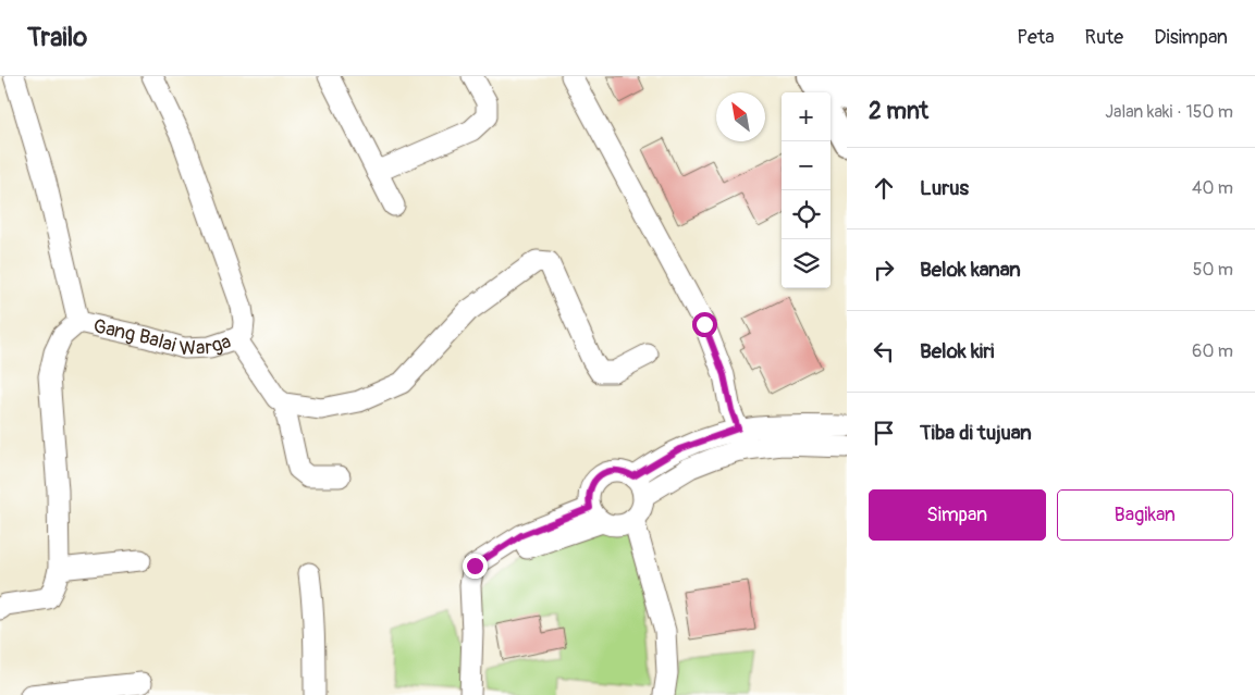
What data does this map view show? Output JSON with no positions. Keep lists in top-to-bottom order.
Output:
{
  "streets": {
    "street": ["Gang Balai Warga"]
  },
  "north": "top left",
  "page": {
    "header": "Trailo",
    "nav": ["Peta", "Rute", "Disimpan"],
    "heading": ["2 mnt", "Jalan kaki · 150 m"],
    "map_buttons": ["+", "−"],
    "list": [
      ["Lurus", "40 m"],
      ["Belok kanan", "50 m"],
      ["Belok kiri", "60 m"],
      "Tiba di tujuan"
    ],
    "buttons": ["Simpan", "Bagikan"]
  }
}
